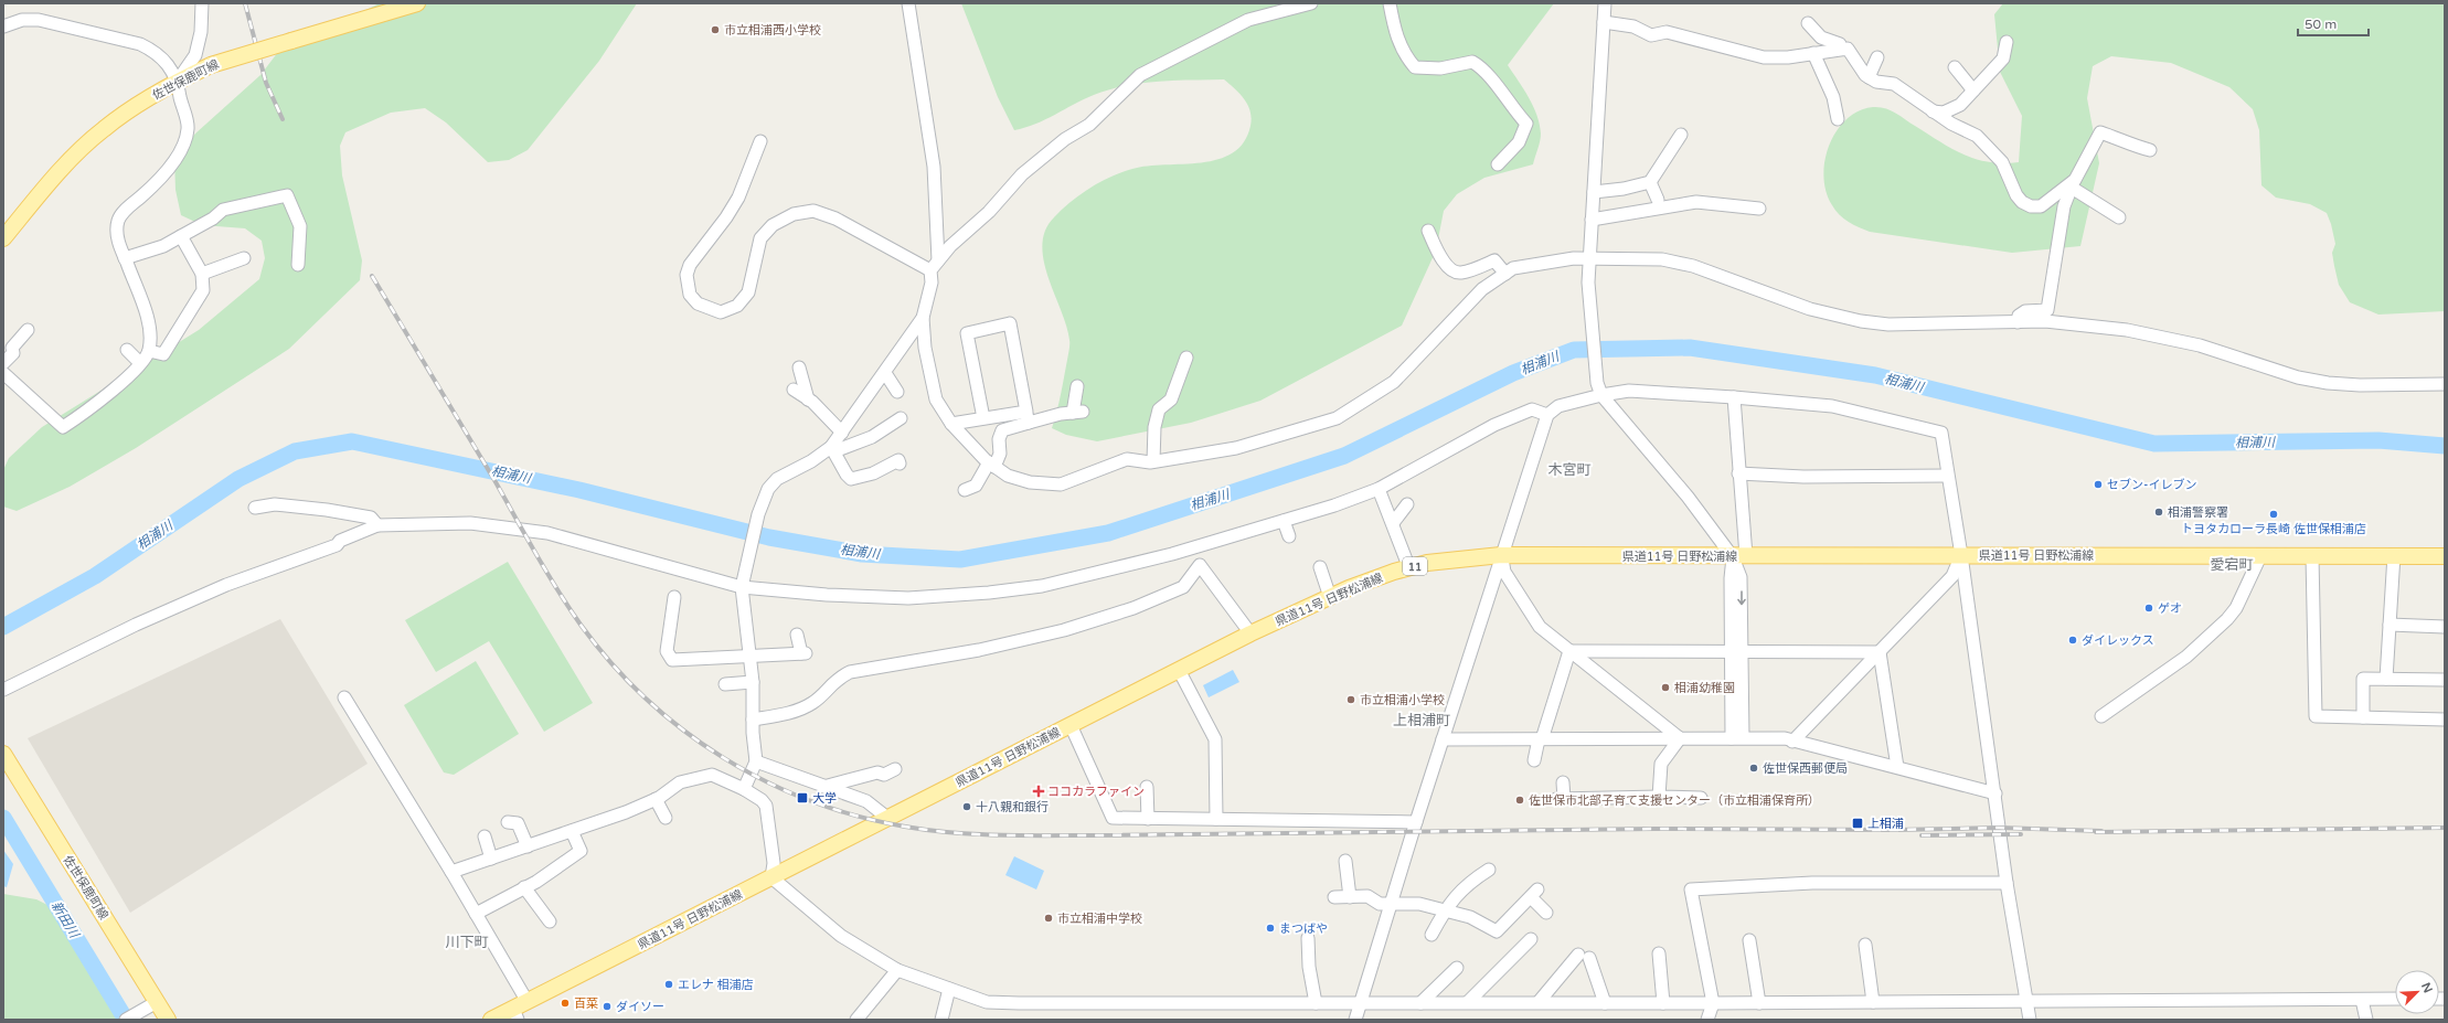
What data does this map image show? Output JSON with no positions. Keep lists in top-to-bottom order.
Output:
{
  "streets": {
    "main road": ["佐世保鹿町線", "県道11号 日野松浦線", "11"]
  },
  "districts": [
    "木宮町",
    "愛宕町",
    "上相浦町",
    "川下町"
  ],
  "water": ["相浦川", "新田川"],
  "places": {
    "other": [
      "市立相浦西小学校",
      "セブン-イレブン",
      "相浦警察署",
      "トヨタカローラ長崎 佐世保相浦店",
      "ゲオ",
      "ダイレックス",
      "相浦幼稚園",
      "市立相浦小学校",
      "佐世保西郵便局",
      "佐世保市北部子育て支援センター（市立相浦保育所）",
      "十八親和銀行",
      "市立相浦中学校",
      "まつばや",
      "エレナ 相浦店",
      "百菜",
      "ダイソー"
    ],
    "health": ["ココカラファイン"],
    "transit": ["大学", "上相浦"]
  },
  "scale_bar": "50 m",
  "north": "top right"
}
